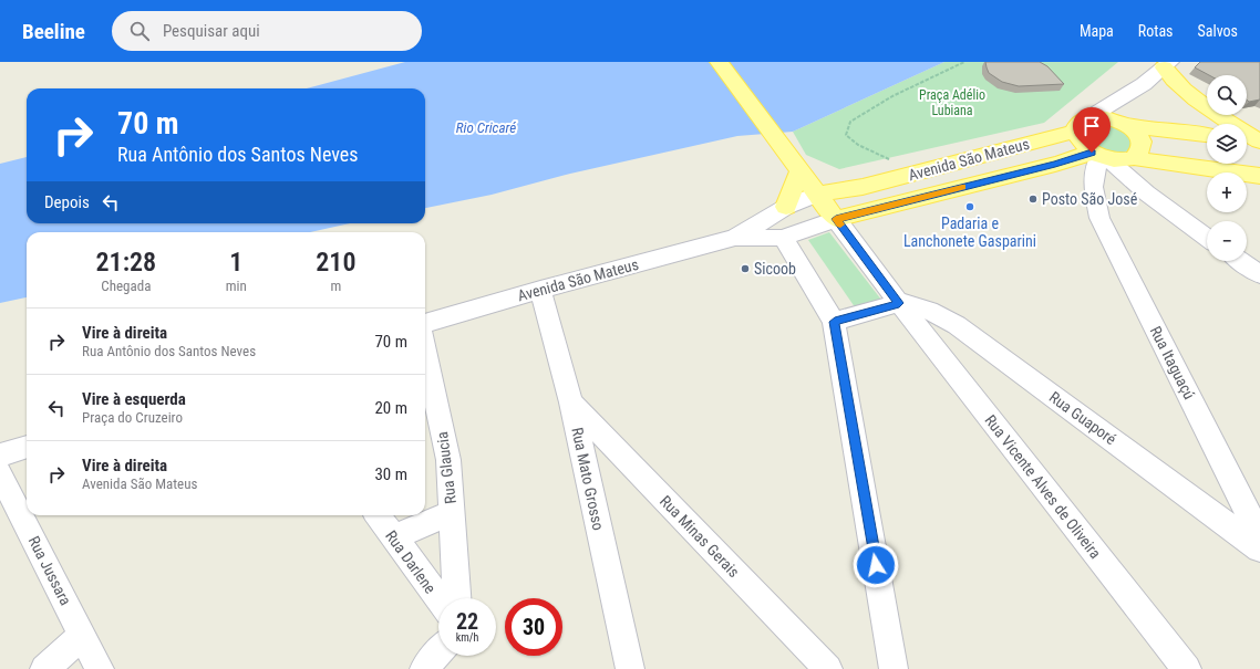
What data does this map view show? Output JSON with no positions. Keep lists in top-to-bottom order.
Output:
{
  "streets": {
    "main road": ["Avenida São Mateus"],
    "street": [
      "Rua Itaguaçú",
      "Rua Guaporé",
      "Rua Glaucia",
      "Rua Mato Grosso",
      "Rua Vicente Alves de Oliveira",
      "Rua Minas Gerais",
      "Rua Darlene",
      "Rua Jussara"
    ]
  },
  "crossings": [
    ["Avenida São Mateus", "Rua Itaguaçú"],
    ["Avenida São Mateus", "Rua Mato Grosso"],
    ["Avenida São Mateus", "Rua Vicente Alves de Oliveira"],
    ["Rua Guaporé", "Rua Vicente Alves de Oliveira"],
    ["Rua Mato Grosso", "Rua Minas Gerais"]
  ],
  "water": ["Rio Cricaré"],
  "parks": ["Praça Adélio Lubiana"],
  "places": ["Posto São José", "Padaria e Lanchonete Gasparini", "Sicoob"],
  "page": {
    "header": "Beeline",
    "search": "Pesquisar aqui",
    "nav": ["Mapa", "Rotas", "Salvos"],
    "map_buttons": ["+", "−"],
    "turn": ["70 m", "Rua Antônio dos Santos Neves"],
    "then": "Depois",
    "eta": [
      "21:28",
      "Chegada",
      "1",
      "min",
      "210",
      "m"
    ],
    "list": [
      {
        "name": "Vire à direita",
        "note": "Rua Antônio dos Santos Neves",
        "value": "70 m"
      },
      {
        "name": "Vire à esquerda",
        "note": "Praça do Cruzeiro",
        "value": "20 m"
      },
      {
        "name": "Vire à direita",
        "note": "Avenida São Mateus",
        "value": "30 m"
      }
    ],
    "speed": "22 km/h",
    "limit": "30"
  }
}
